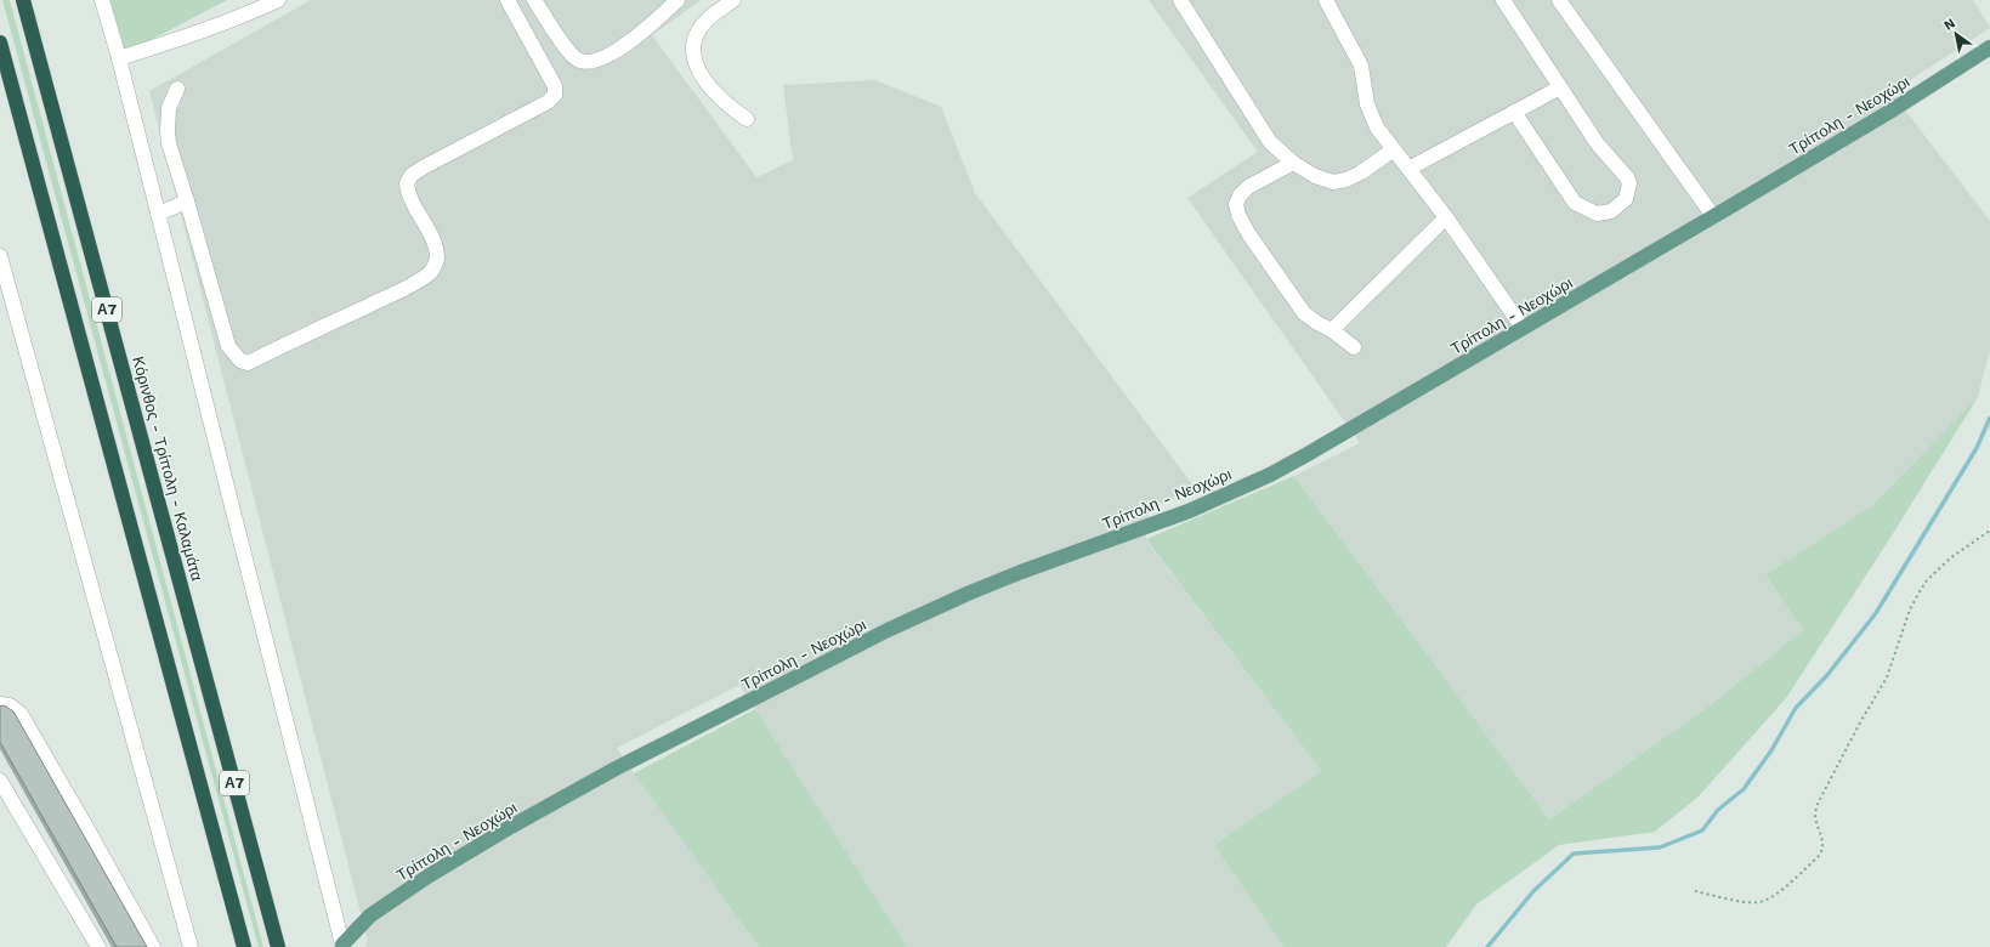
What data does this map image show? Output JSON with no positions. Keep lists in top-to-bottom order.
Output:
{
  "streets": {
    "highway": ["Α7", "Κόρινθος - Τρίπολη - Καλαμάτα"],
    "main road": ["Τρίπολη - Νεοχώρι"]
  },
  "north": "top left"
}
